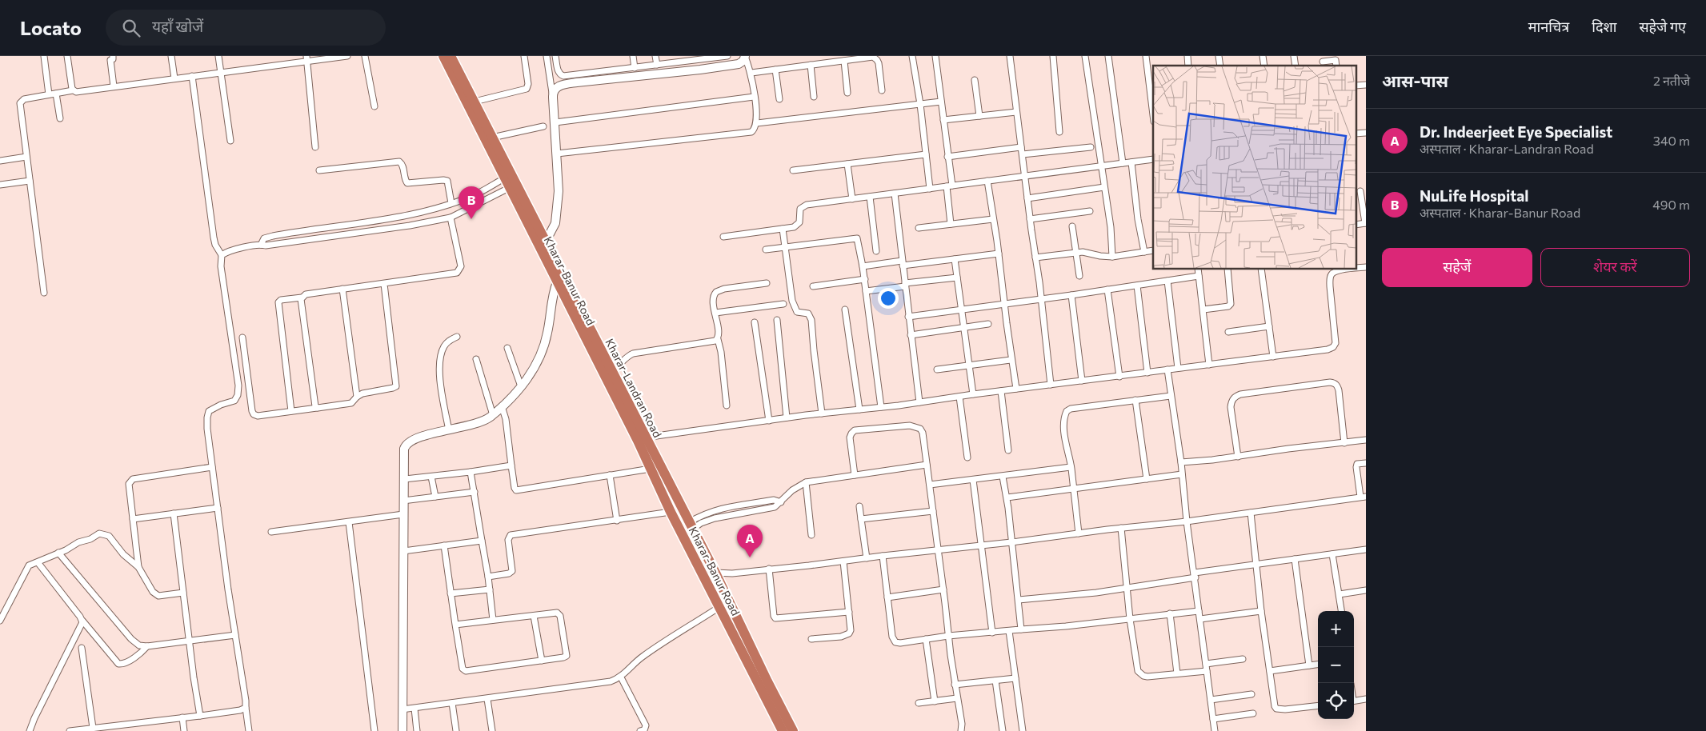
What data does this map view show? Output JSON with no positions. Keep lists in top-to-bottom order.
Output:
{
  "streets": {
    "highway": ["Kharar-Banur Road", "Kharar-Landran Road"]
  },
  "crossings": [
    ["Kharar-Banur Road", "Kharar-Landran Road"]
  ],
  "page": {
    "header": "Locato",
    "search": "यहाँ खोजें",
    "nav": ["मानचित्र", "दिशा", "सहेजे गए"],
    "heading": ["आस-पास", "2 नतीजे"],
    "list": [
      {
        "mark": "A",
        "name": "Dr. Indeerjeet Eye Specialist",
        "note": "अस्पताल · Kharar-Landran Road",
        "value": "340 m"
      },
      {
        "mark": "B",
        "name": "NuLife Hospital",
        "note": "अस्पताल · Kharar-Banur Road",
        "value": "490 m"
      }
    ],
    "pins": ["B", "A"],
    "buttons": ["सहेजें", "शेयर करें"],
    "map_buttons": ["+", "−"]
  }
}
